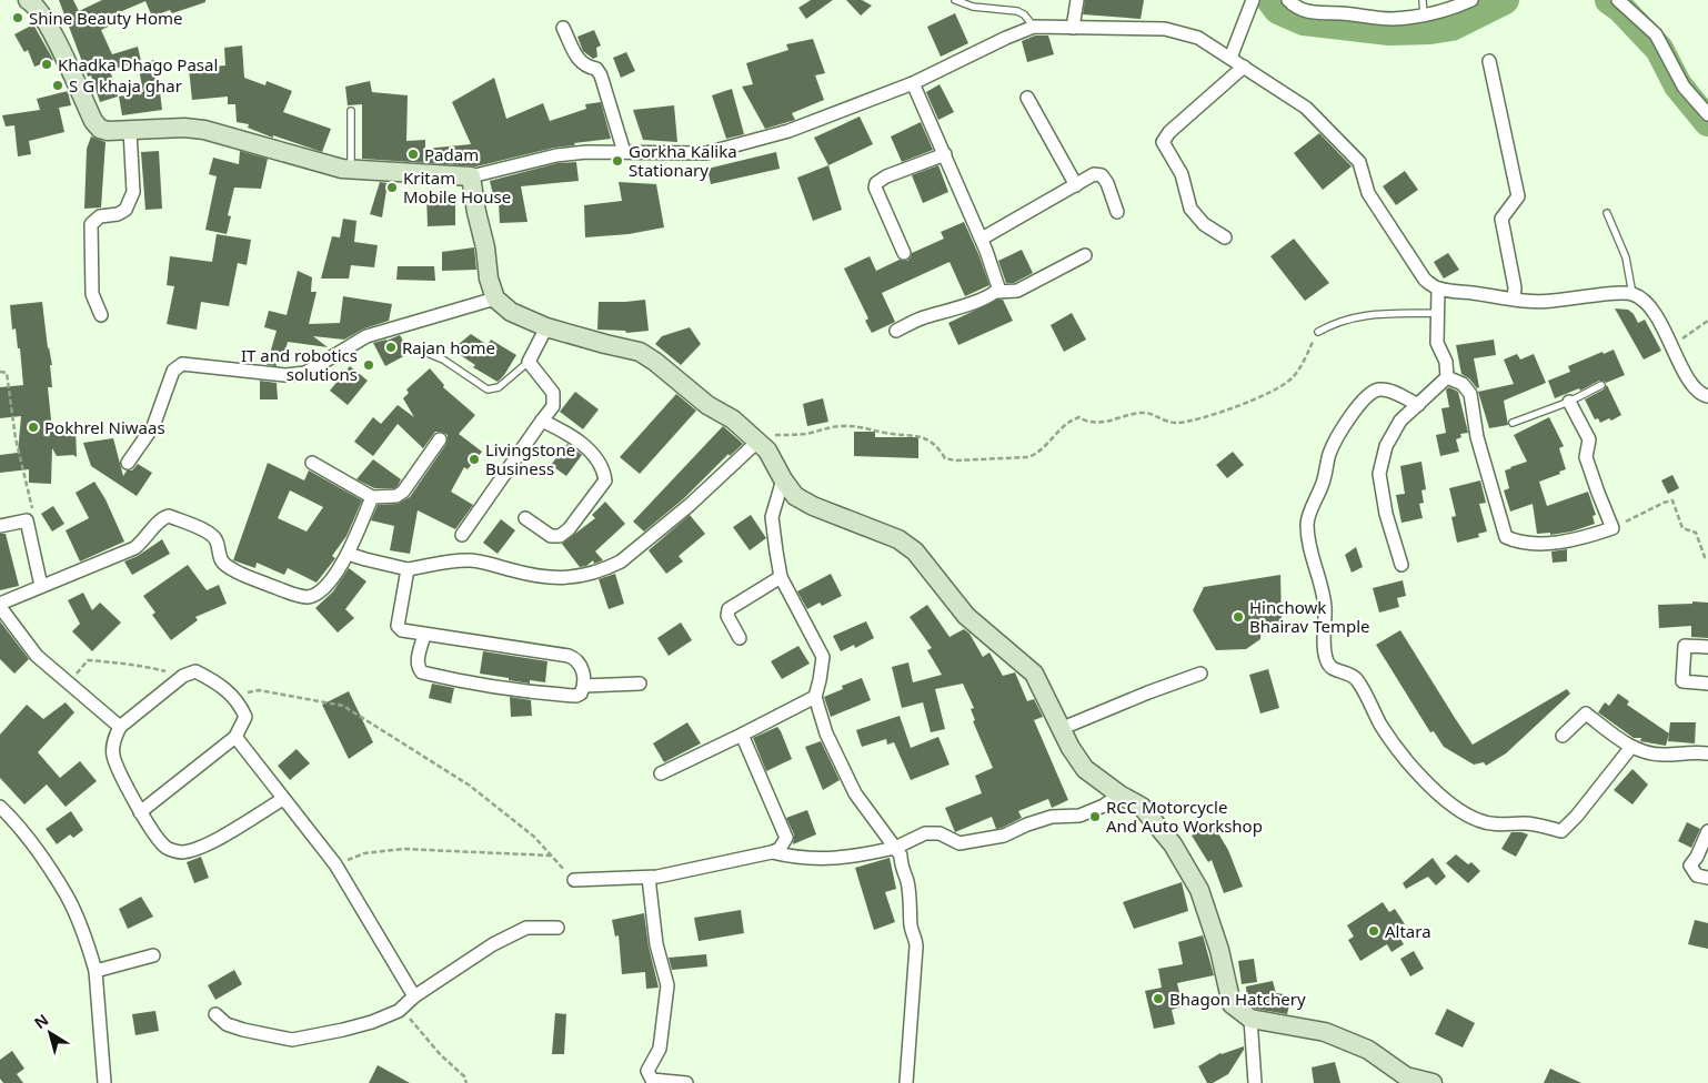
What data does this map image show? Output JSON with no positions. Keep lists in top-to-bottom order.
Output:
{
  "places": [
    "Shine Beauty Home",
    "Khadka Dhago Pasal",
    "S G khaja ghar",
    "Padam",
    "Gorkha Kalika Stationary",
    "Kritam Mobile House",
    "Rajan home",
    "IT and robotics solutions",
    "Pokhrel Niwaas",
    "Livingstone Business",
    "Hinchowk Bhairav Temple",
    "RCC Motorcycle And Auto Workshop",
    "Altara",
    "Bhagon Hatchery"
  ],
  "north": "top left"
}
